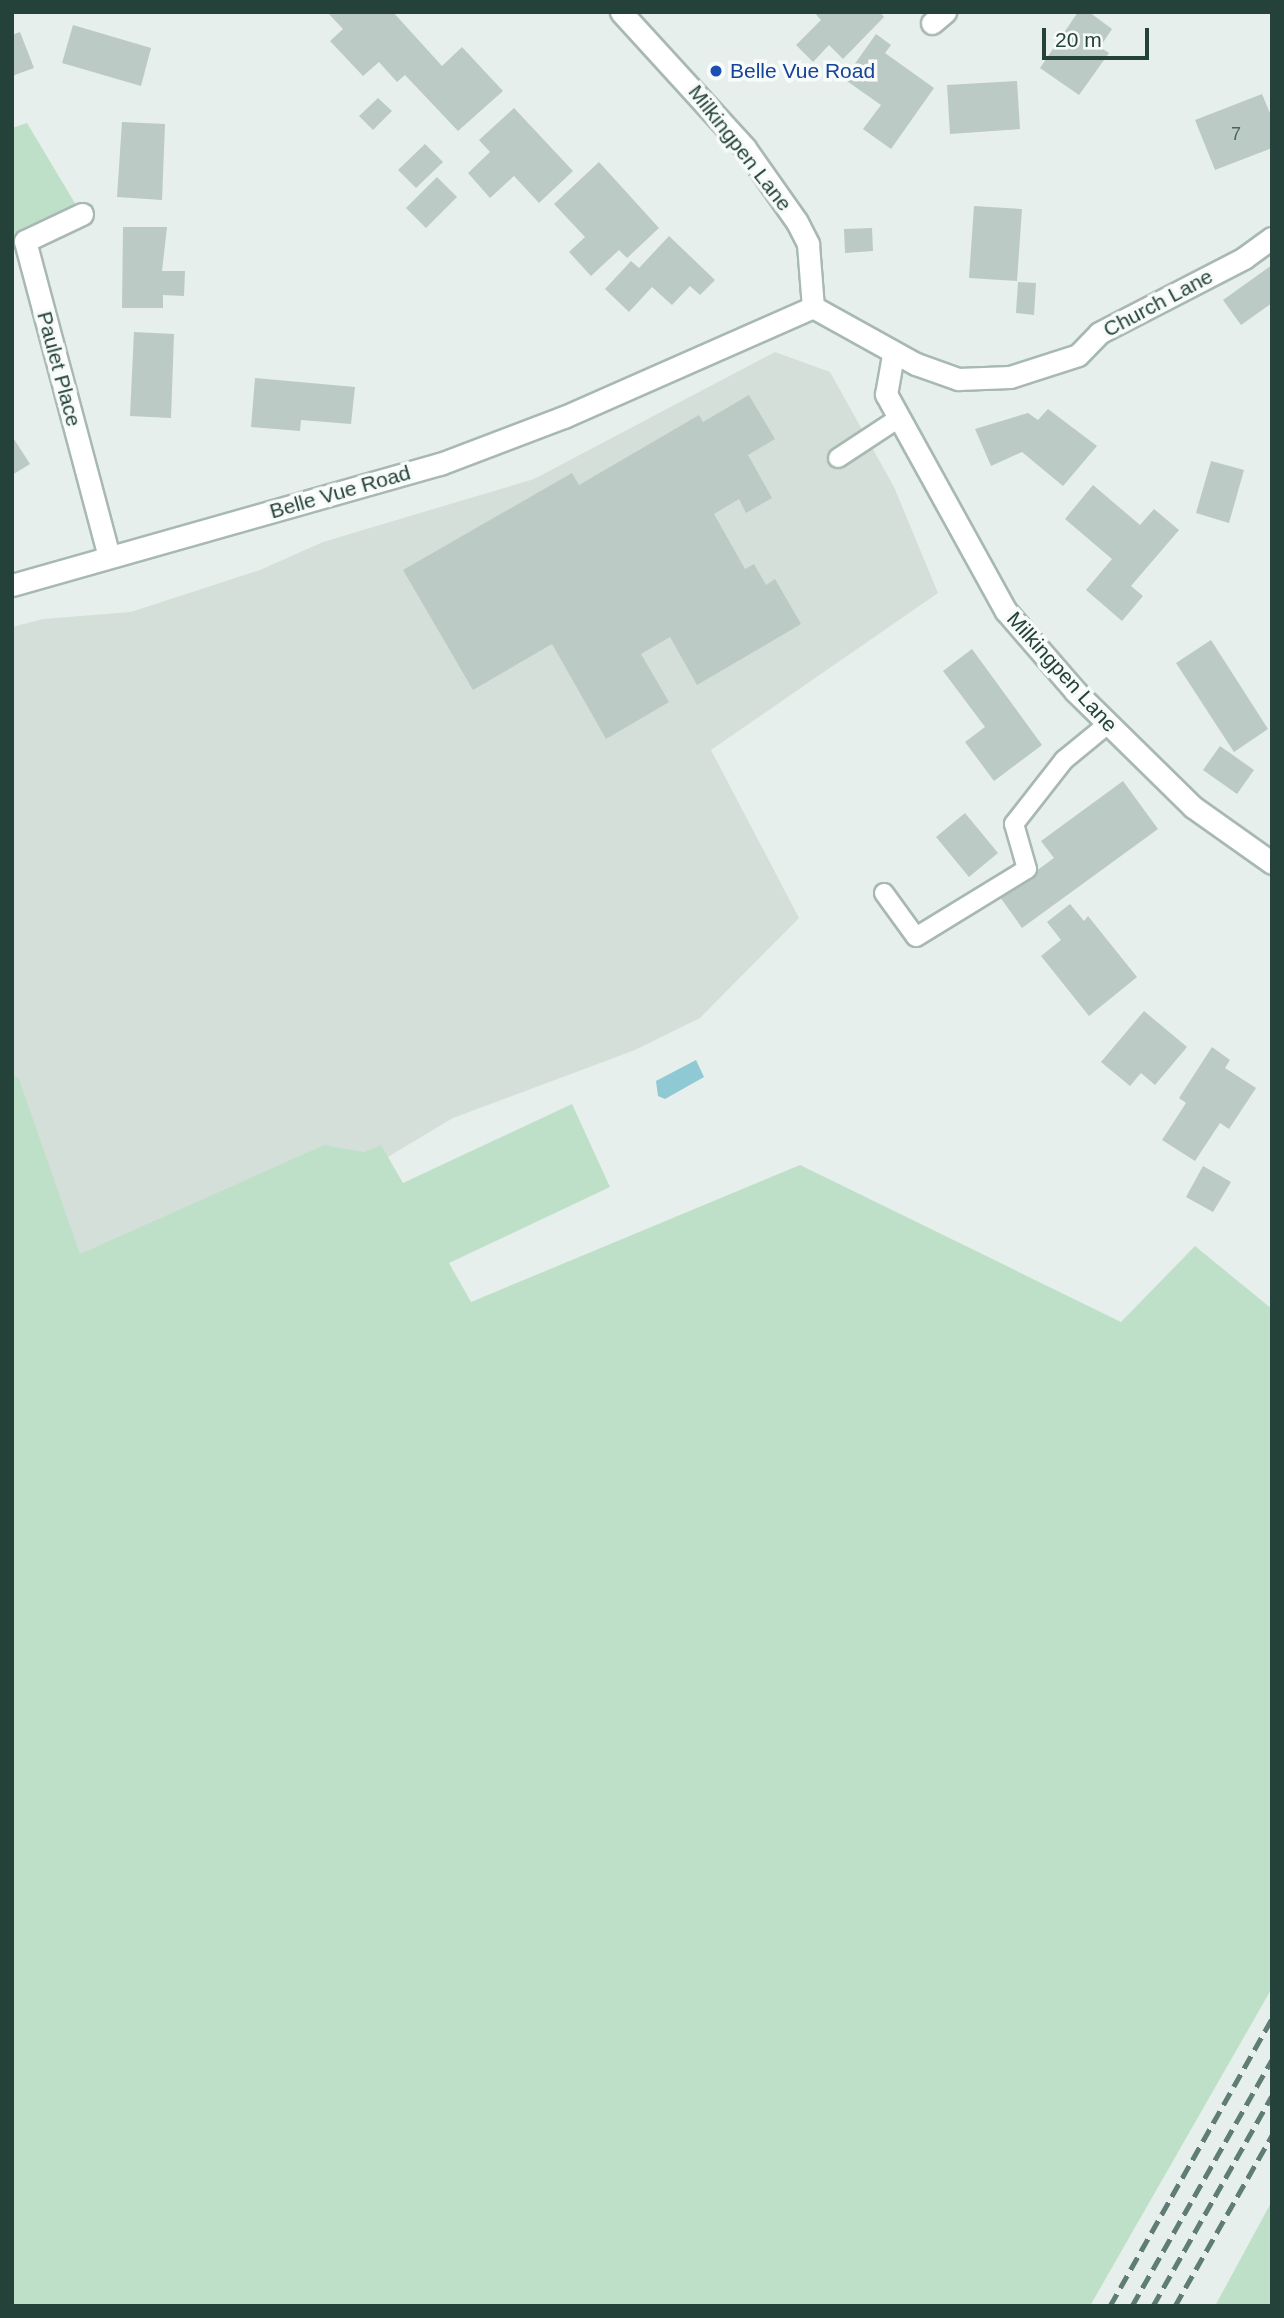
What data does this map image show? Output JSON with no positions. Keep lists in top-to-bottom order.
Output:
{
  "streets": {
    "street": [
      "Milkingpen Lane",
      "Church Lane",
      "Paulet Place",
      "Belle Vue Road"
    ]
  },
  "crossings": [
    ["Milkingpen Lane", "Church Lane"],
    ["Milkingpen Lane", "Belle Vue Road"],
    ["Church Lane", "Belle Vue Road"],
    ["Paulet Place", "Belle Vue Road"]
  ],
  "places": ["Belle Vue Road"],
  "house_numbers": ["7"],
  "scale_bar": "20 m"
}
